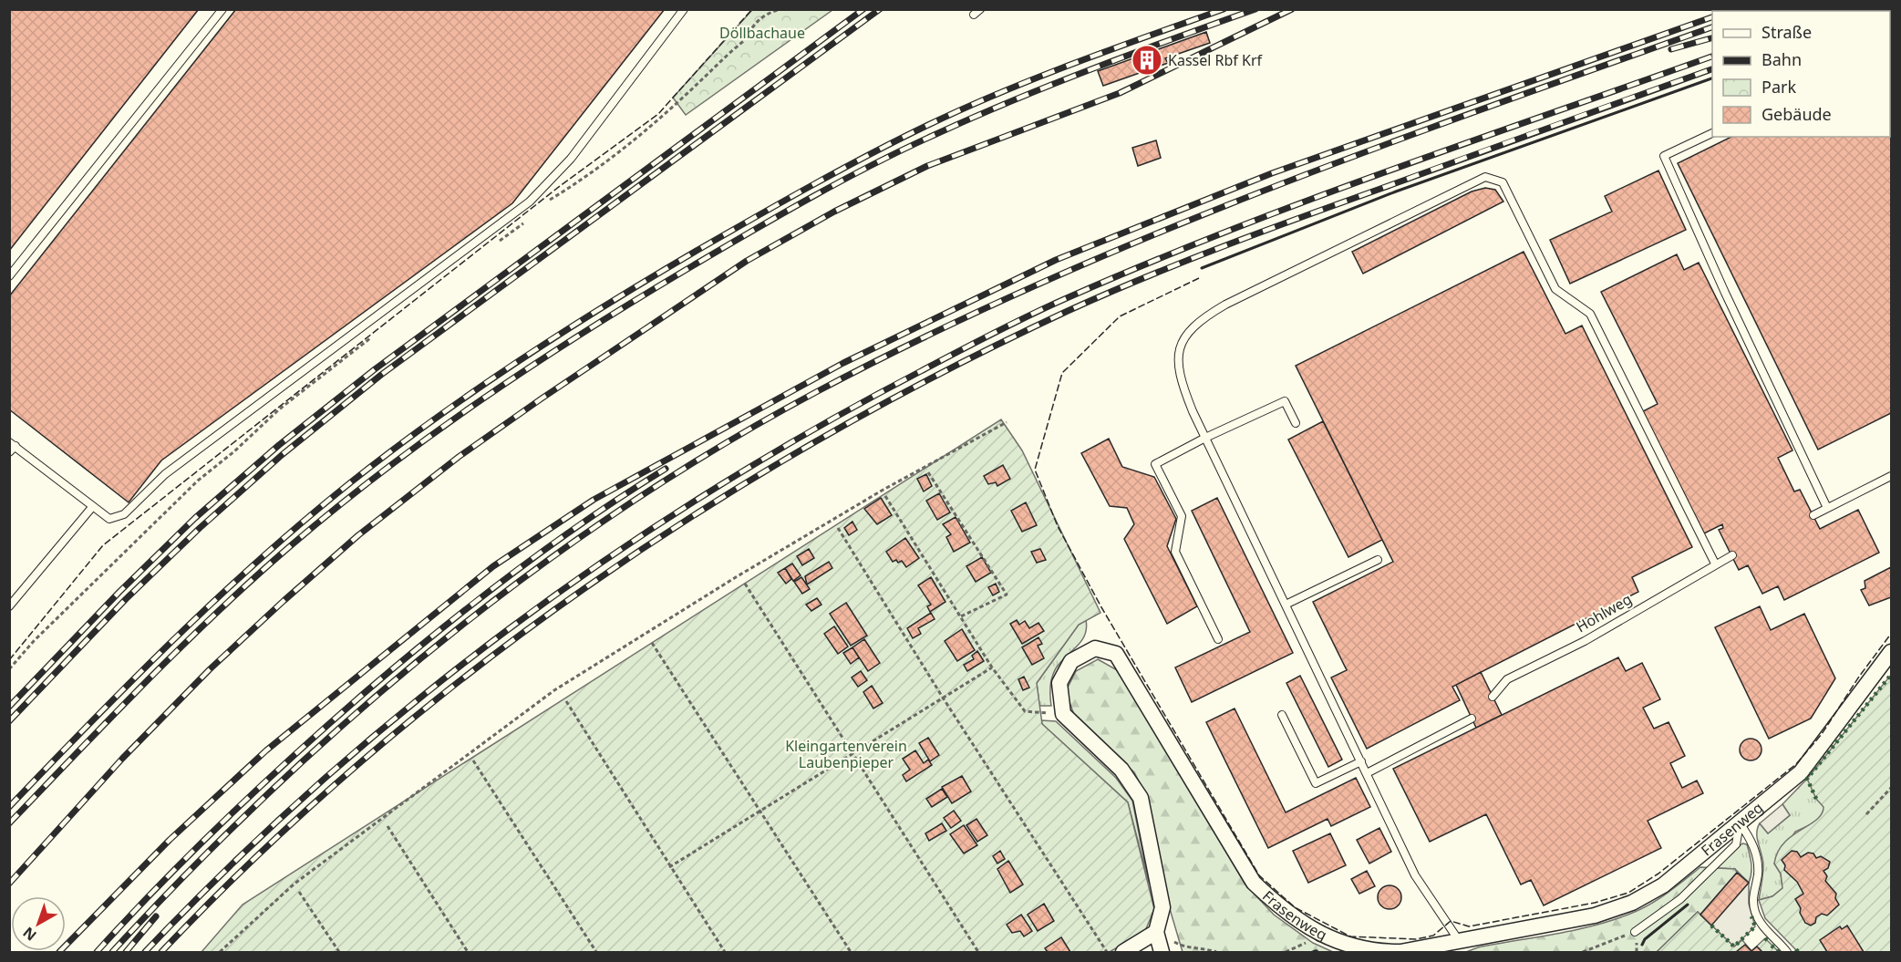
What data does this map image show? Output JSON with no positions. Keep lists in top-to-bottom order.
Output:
{
  "streets": {
    "street": ["Frasenweg"],
    "lane": ["Hohlweg"]
  },
  "parks": ["Döllbachaue", "Kleingartenverein Laubenpieper"],
  "places": {
    "building": ["Kassel Rbf Krf"]
  },
  "legend": [
    "Straße",
    "Bahn",
    "Park",
    "Gebäude"
  ],
  "north": "bottom left"
}
